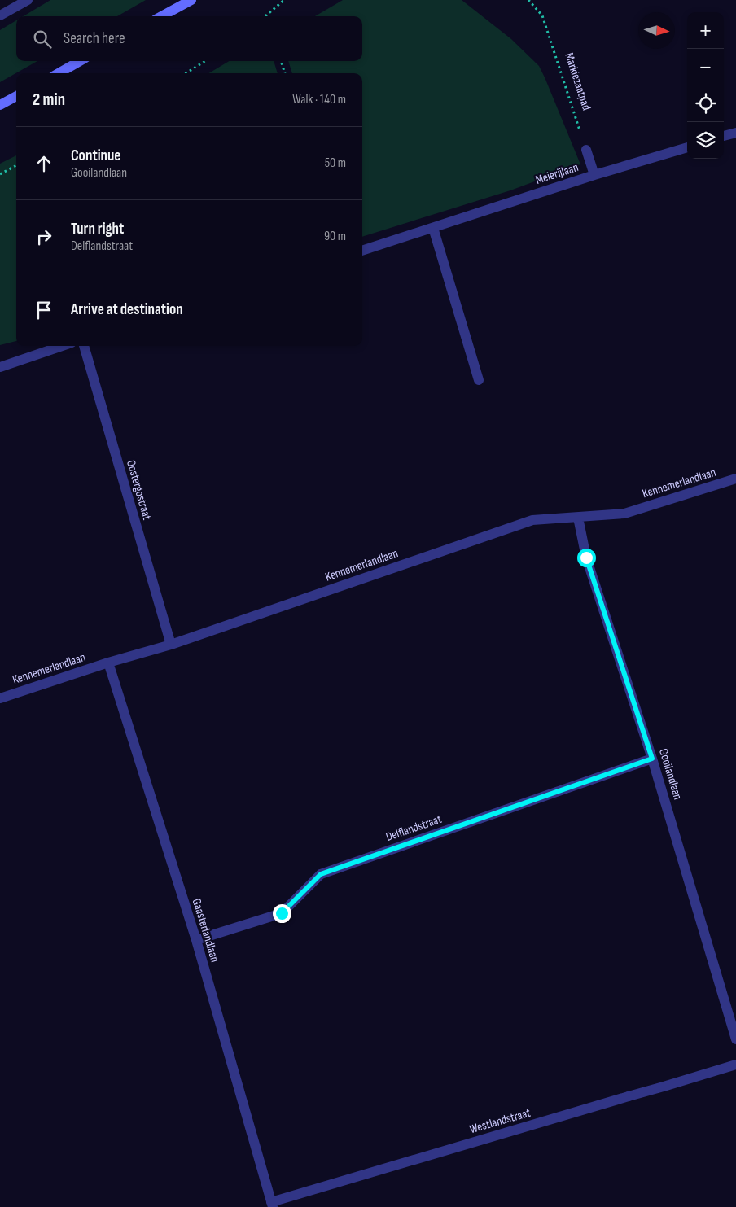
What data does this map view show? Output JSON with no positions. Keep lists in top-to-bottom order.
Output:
{
  "streets": {
    "street": [
      "Meierijlaan",
      "Kennemerlandlaan",
      "Oostergostraat",
      "Gooilandlaan",
      "Delflandstraat",
      "Gaasterlandlaan",
      "Westlandstraat"
    ],
    "path": ["Markiezaatpad"]
  },
  "crossings": [
    ["Kennemerlandlaan", "Oostergostraat"],
    ["Kennemerlandlaan", "Gooilandlaan"],
    ["Kennemerlandlaan", "Gaasterlandlaan"],
    ["Gooilandlaan", "Delflandstraat"],
    ["Delflandstraat", "Gaasterlandlaan"],
    ["Gaasterlandlaan", "Westlandstraat"]
  ],
  "north": "right",
  "page": {
    "map_buttons": ["+", "−"],
    "search": "Search here",
    "heading": ["2 min", "Walk · 140 m"],
    "list": [
      ["Continue", "Gooilandlaan", "50 m"],
      ["Turn right", "Delflandstraat", "90 m"],
      "Arrive at destination"
    ]
  }
}
